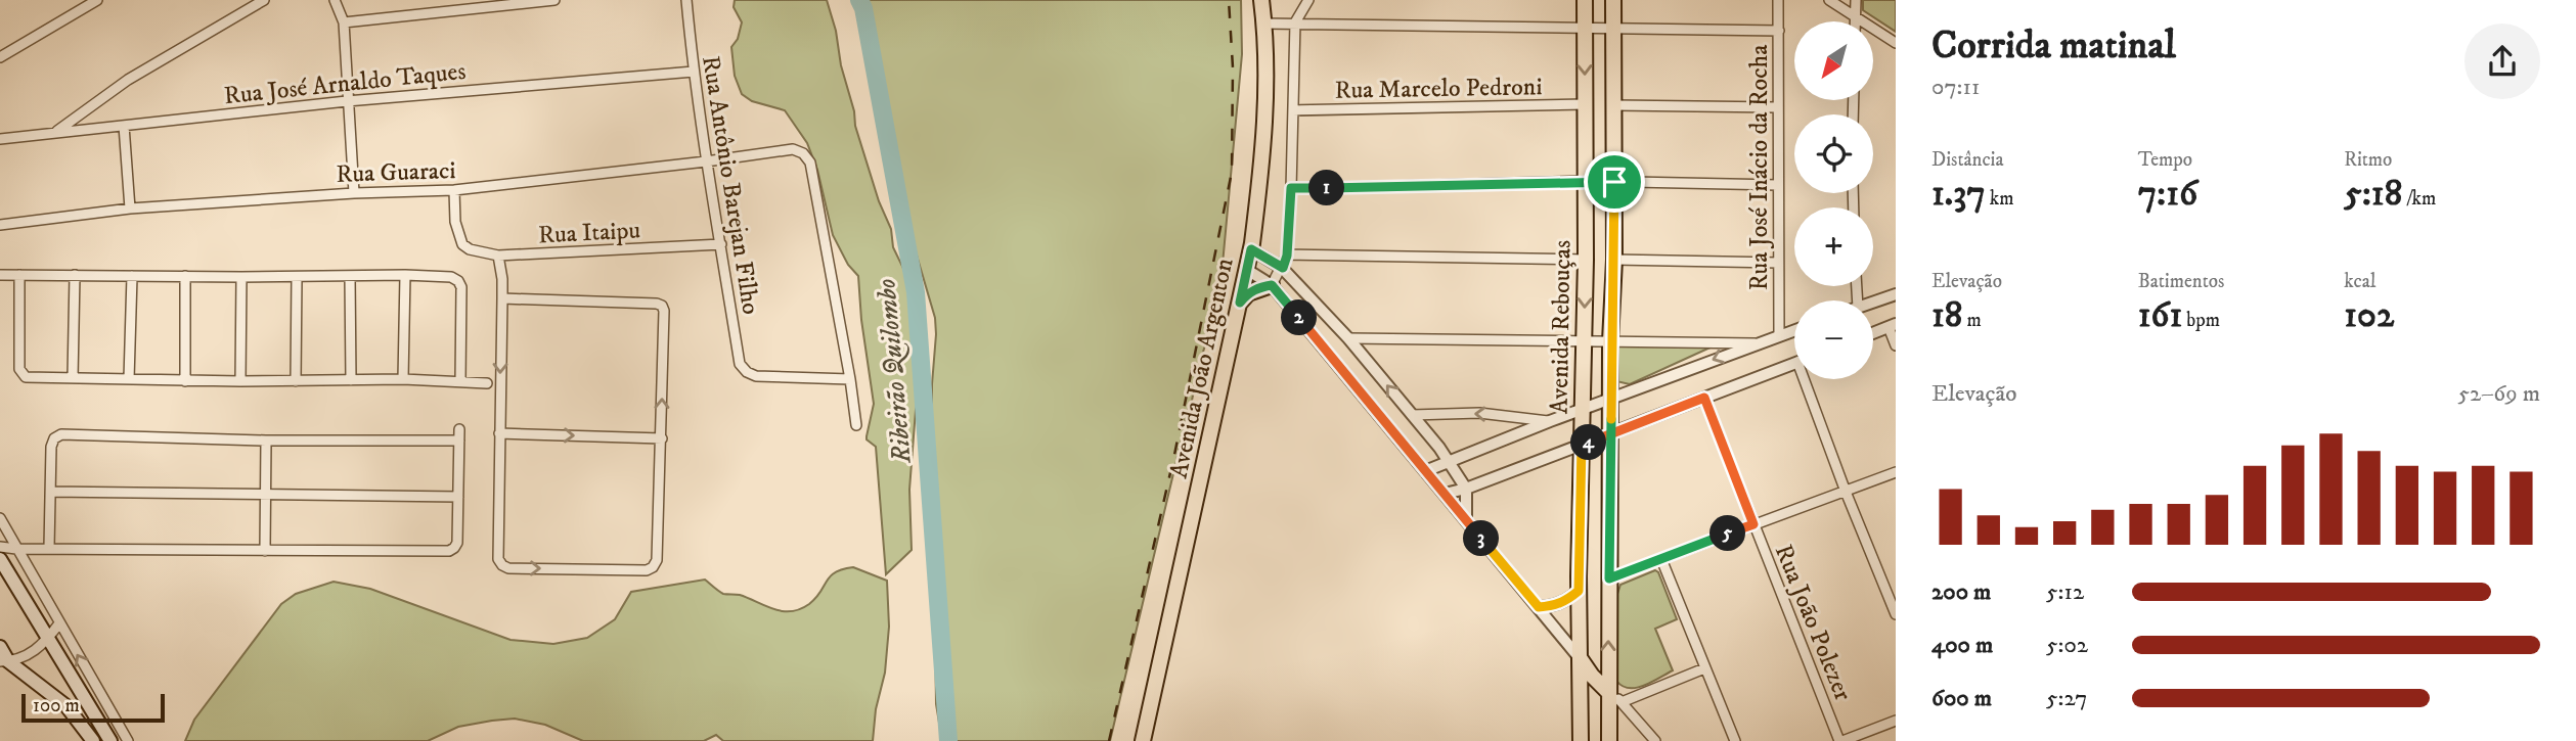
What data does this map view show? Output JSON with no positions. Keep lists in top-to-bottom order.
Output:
{
  "streets": {
    "main road": ["Avenida Rebouças", "Avenida João Argenton"],
    "street": [
      "Rua José Arnaldo Taques",
      "Rua Marcelo Pedroni",
      "Rua José Inácio da Rocha",
      "Rua Guaraci",
      "Rua Antônio Barejan Filho",
      "Rua Itaipu",
      "Rua João Polezer"
    ]
  },
  "crossings": [
    ["Rua José Arnaldo Taques", "Rua Antônio Barejan Filho"],
    ["Rua Marcelo Pedroni", "Avenida Rebouças"],
    ["Rua Guaraci", "Rua Antônio Barejan Filho"],
    ["Rua Guaraci", "Rua Itaipu"],
    ["Rua Antônio Barejan Filho", "Rua Itaipu"]
  ],
  "water": ["Ribeirão Quilombo"],
  "scale_bar": "100 m",
  "north": "bottom left",
  "page": {
    "heading": ["Corrida matinal", "07:11"],
    "map_buttons": ["+", "−"],
    "stats": [
      ["Distância", "1.37 km"],
      ["Tempo", "7:16"],
      ["Ritmo", "5:18 /km"],
      ["Elevação", "18 m"],
      ["Batimentos", "161 bpm"],
      ["kcal", "102"]
    ],
    "pins": [
      "1",
      "2",
      "4",
      "5",
      "3"
    ],
    "chart": ["Elevação", "52–69 m"],
    "list": [
      {
        "name": "200 m",
        "note": "5:12"
      },
      {
        "name": "400 m",
        "note": "5:02"
      },
      {
        "name": "600 m",
        "note": "5:27"
      }
    ],
    "scale": "100 m"
  }
}
